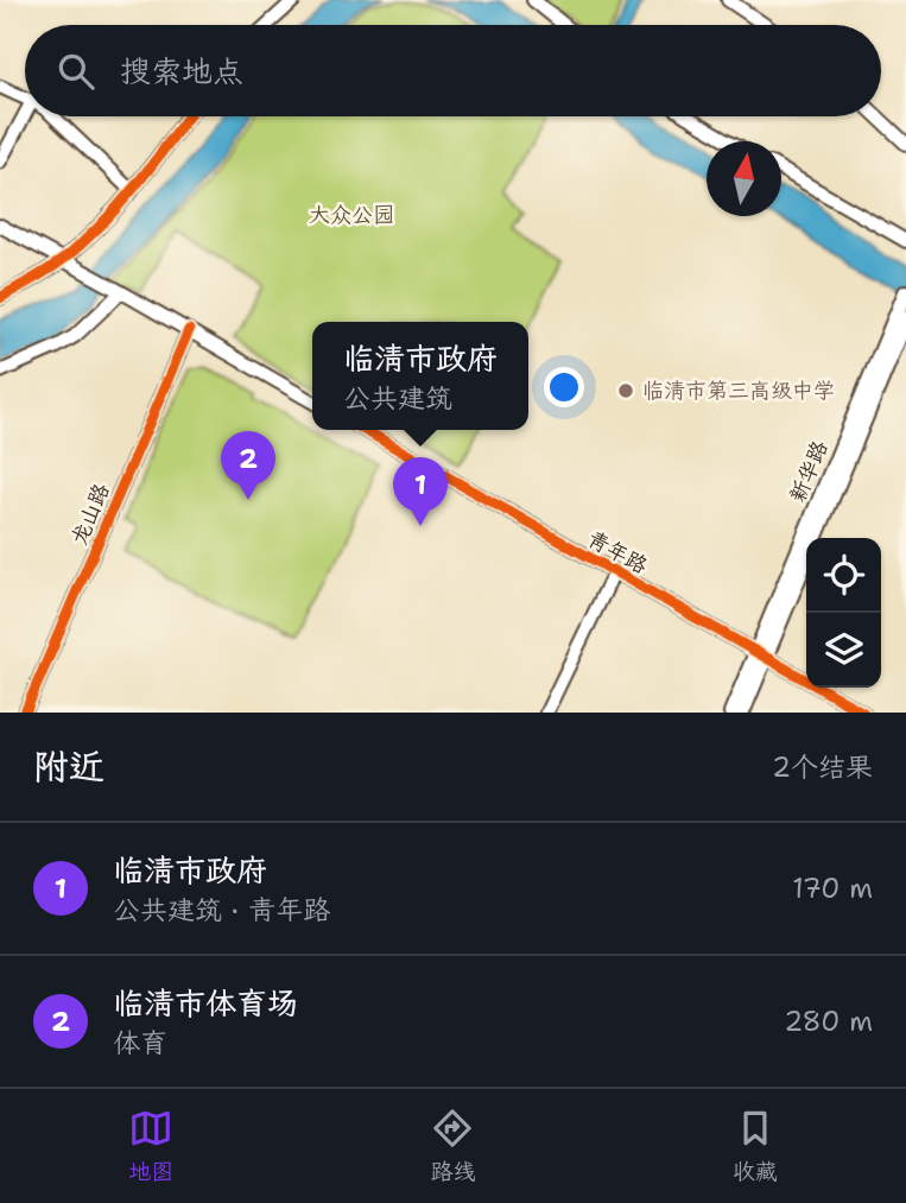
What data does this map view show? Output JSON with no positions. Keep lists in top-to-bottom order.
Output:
{
  "streets": {
    "main road": ["新华路"],
    "street": ["龙山路", "青年路"]
  },
  "crossings": [
    ["新华路", "青年路"]
  ],
  "parks": ["大众公园"],
  "places": ["临清市第三高级中学"],
  "north": "top",
  "page": {
    "search": "搜索地点",
    "popup": ["临清市政府", "公共建筑"],
    "pins": ["2", "1"],
    "heading": ["附近", "2个结果"],
    "list": [
      {
        "mark": "1",
        "name": "临清市政府",
        "note": "公共建筑 · 青年路",
        "value": "170 m"
      },
      {
        "mark": "2",
        "name": "临清市体育场",
        "note": "体育",
        "value": "280 m"
      }
    ],
    "nav": ["地图", "路线", "收藏"]
  }
}
